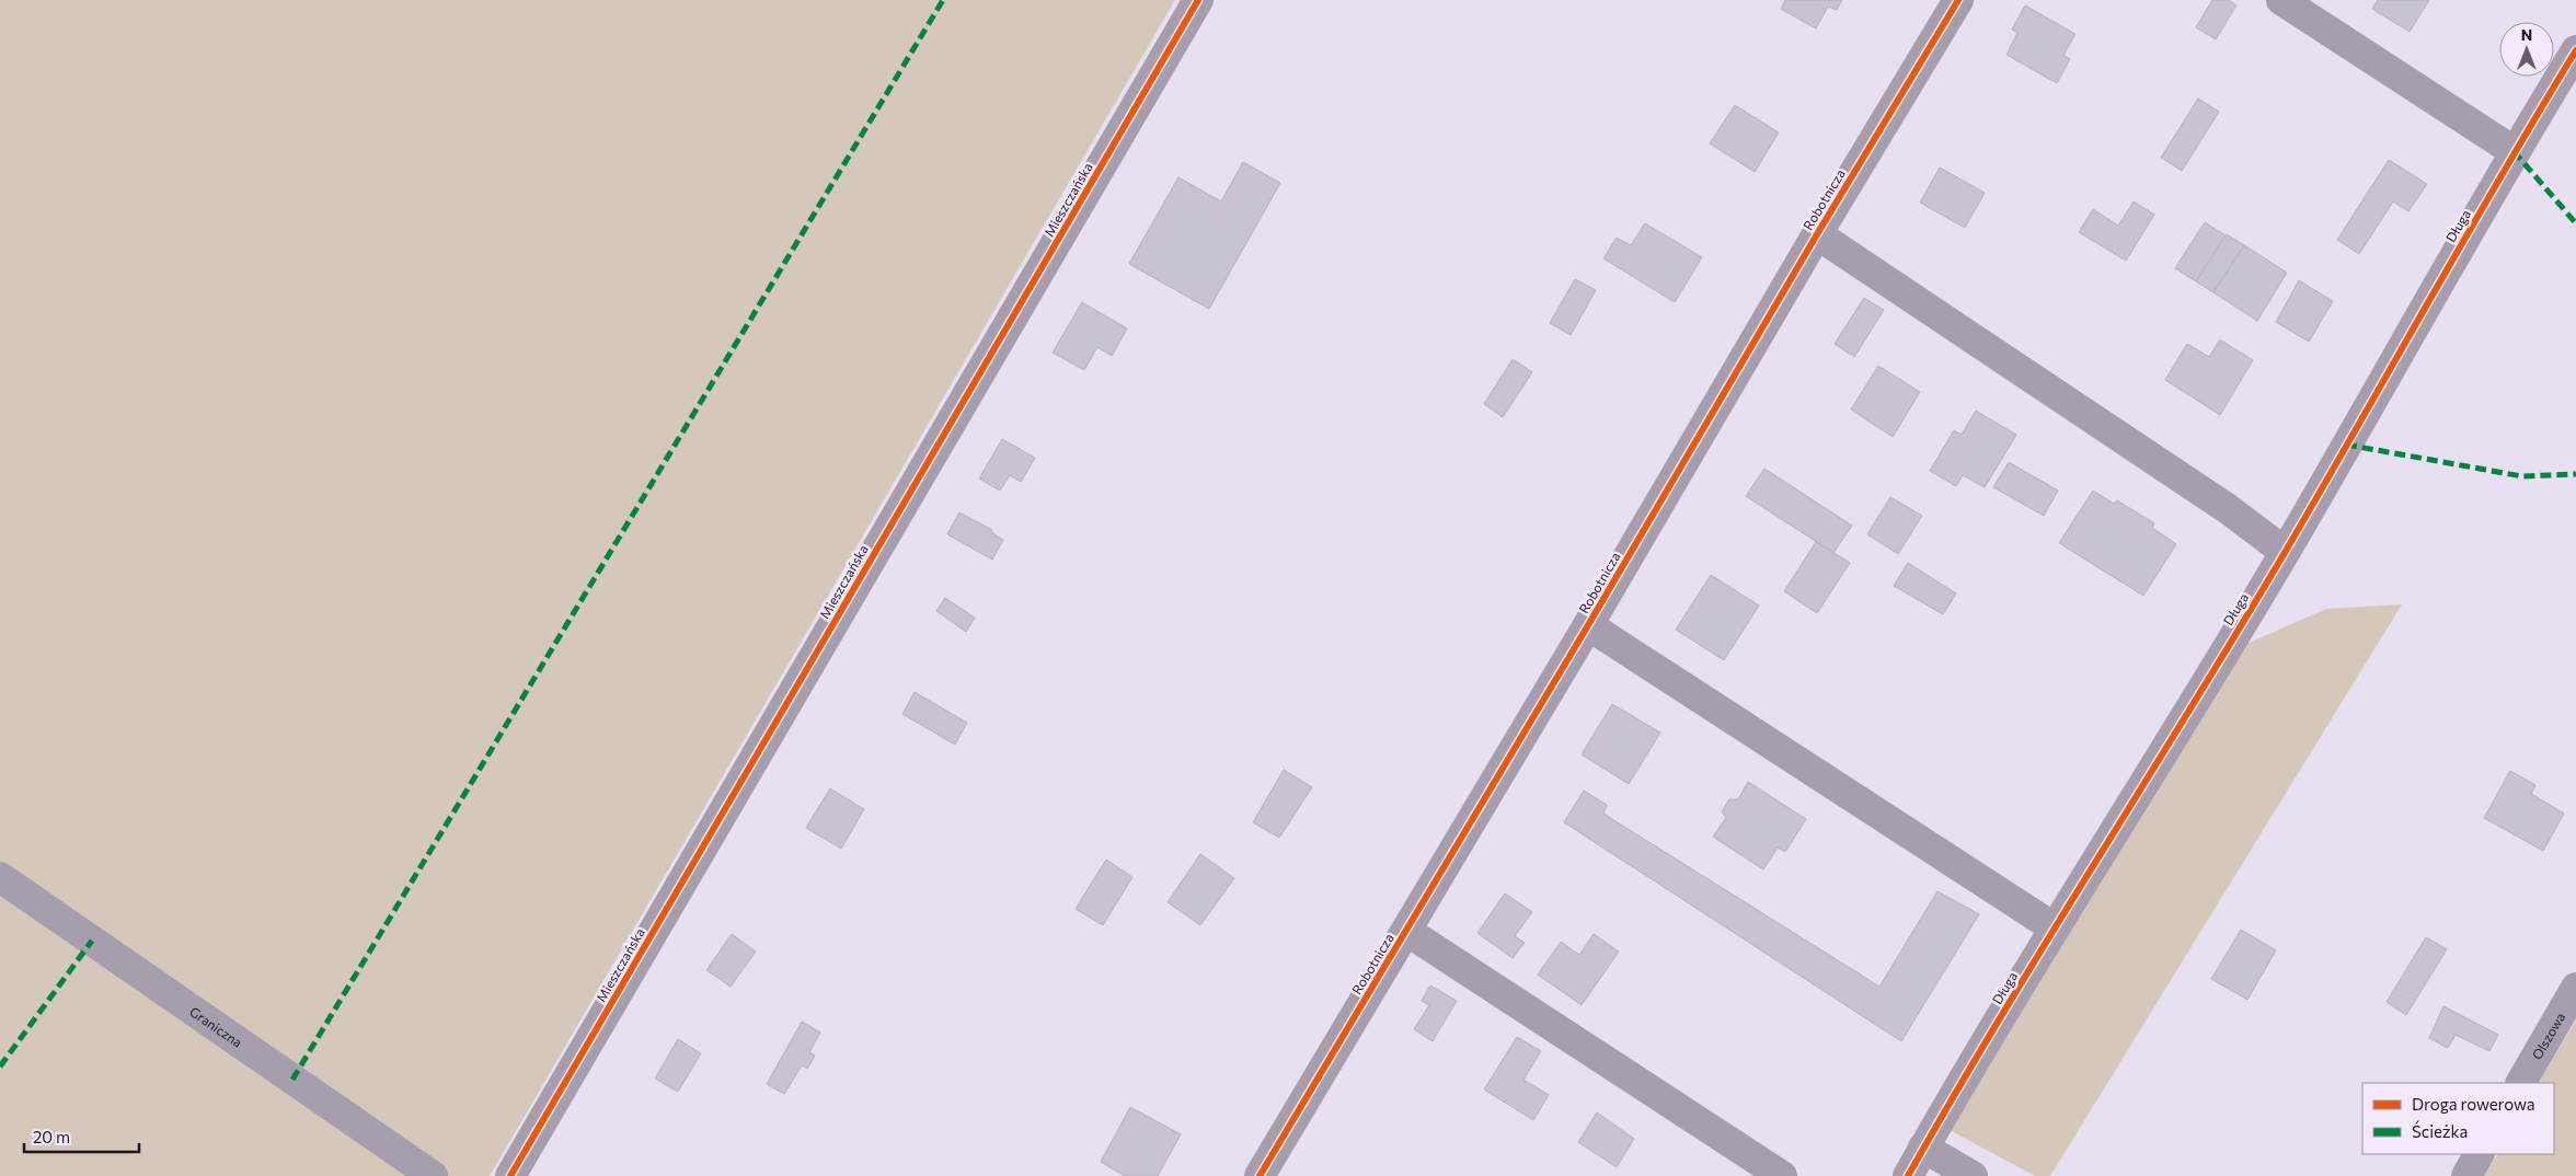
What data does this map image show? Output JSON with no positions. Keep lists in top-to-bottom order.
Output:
{
  "streets": {
    "street": [
      "Mieszczańska",
      "Robotnicza",
      "Długa",
      "Graniczna",
      "Olszowa"
    ]
  },
  "legend": ["Droga rowerowa", "Ścieżka"],
  "scale_bar": "20 m",
  "north": "top"
}
